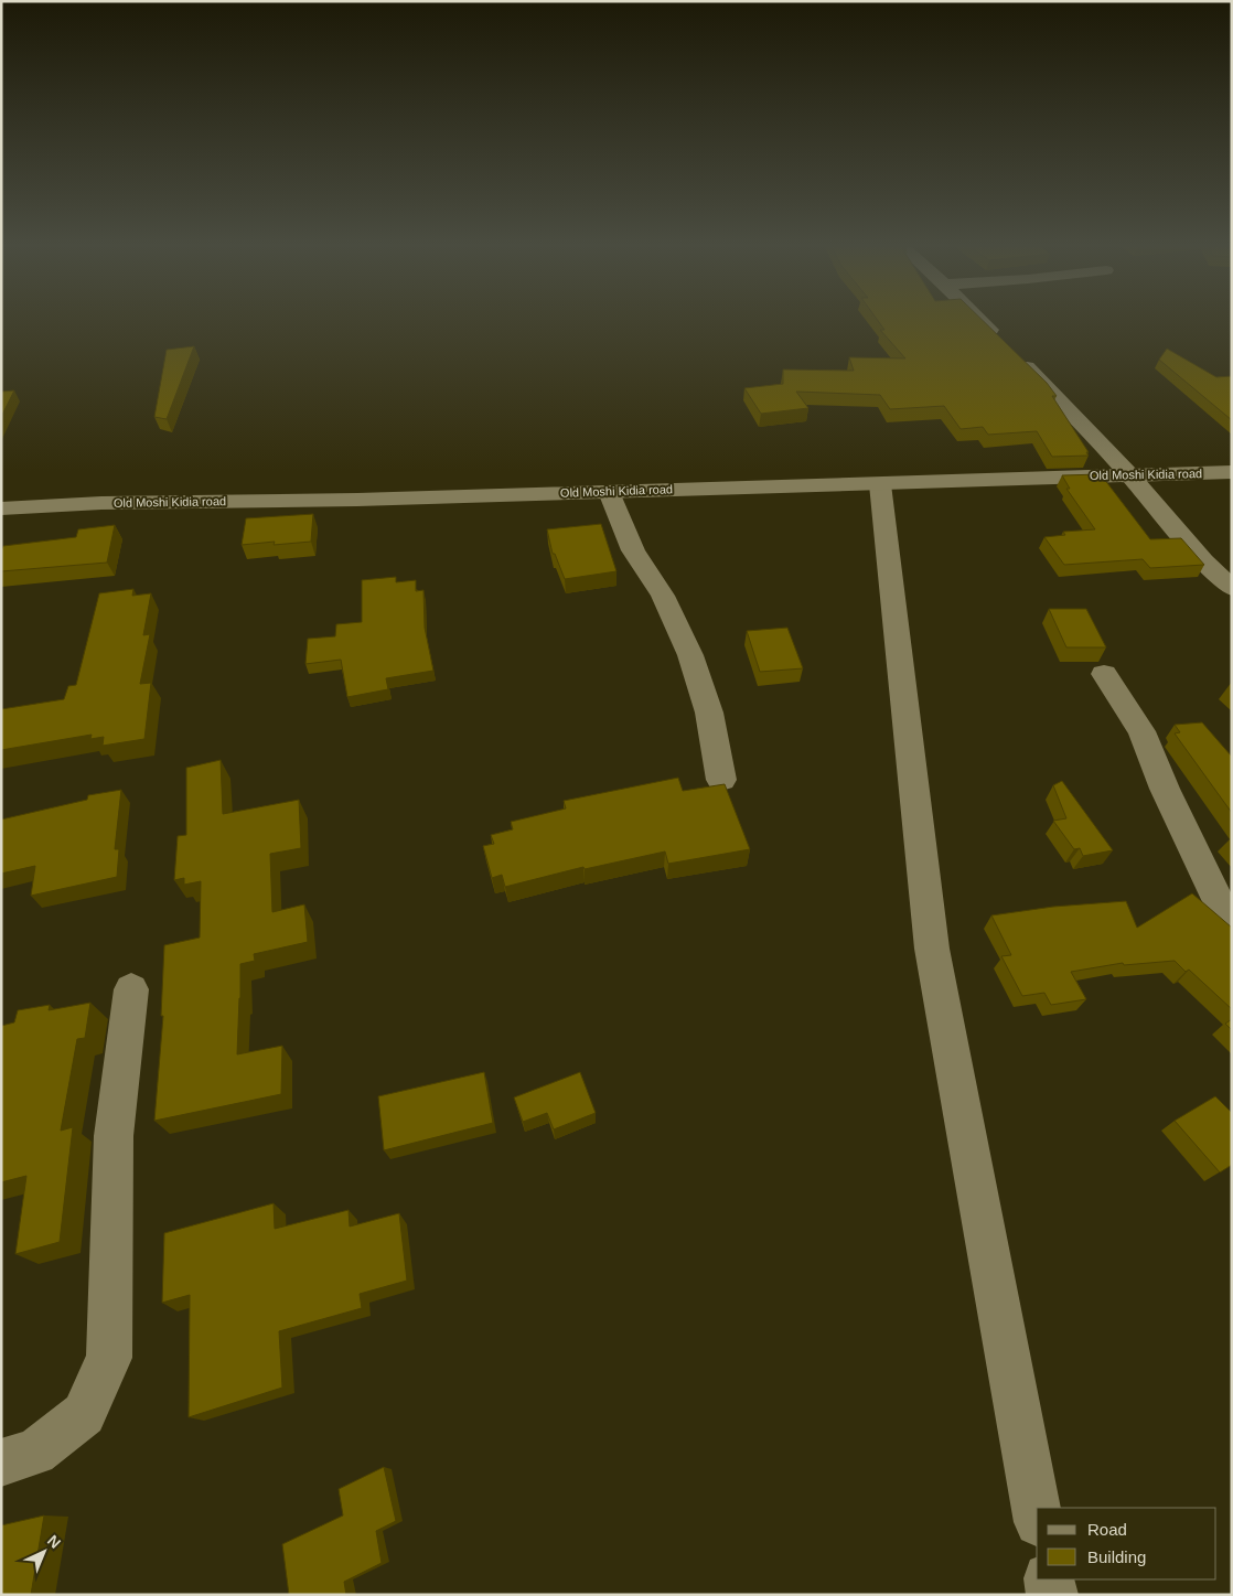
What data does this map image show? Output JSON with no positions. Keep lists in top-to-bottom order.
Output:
{
  "streets": {
    "street": ["Old Moshi Kidia road"]
  },
  "legend": ["Road", "Building"],
  "north": "top right"
}
